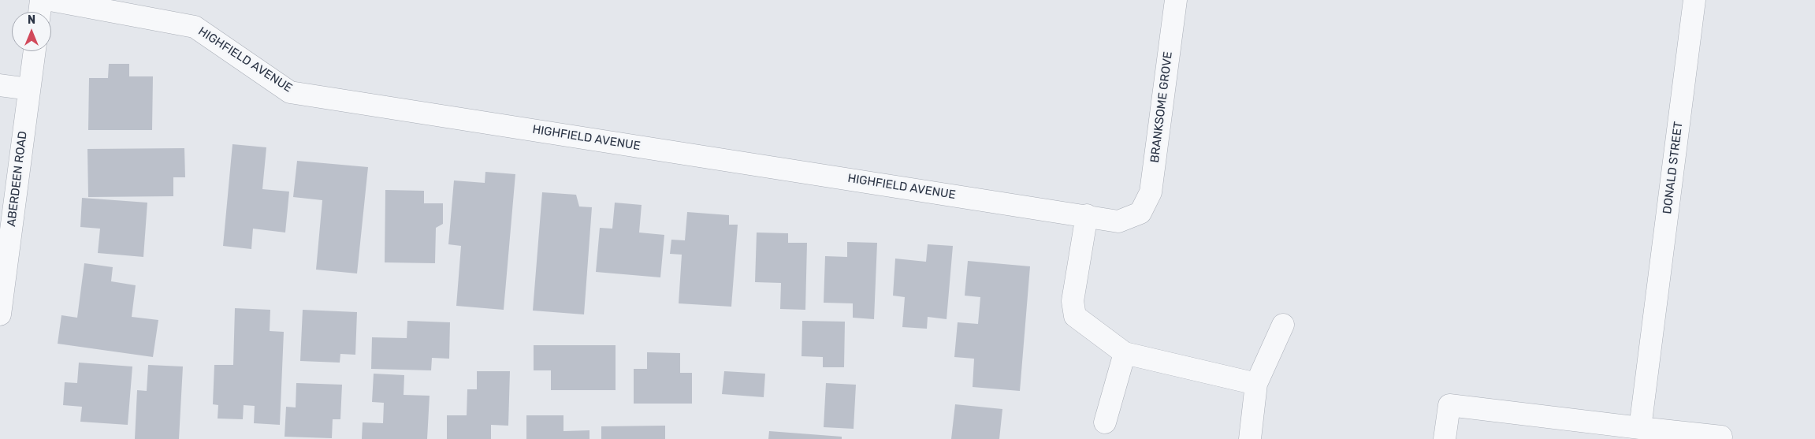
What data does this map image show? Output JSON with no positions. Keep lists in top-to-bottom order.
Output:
{
  "streets": {
    "street": [
      "HIGHFIELD AVENUE",
      "BRANKSOME GROVE",
      "DONALD STREET",
      "ABERDEEN ROAD"
    ]
  },
  "crossings": [
    ["HIGHFIELD AVENUE", "BRANKSOME GROVE"]
  ],
  "north": "top"
}
